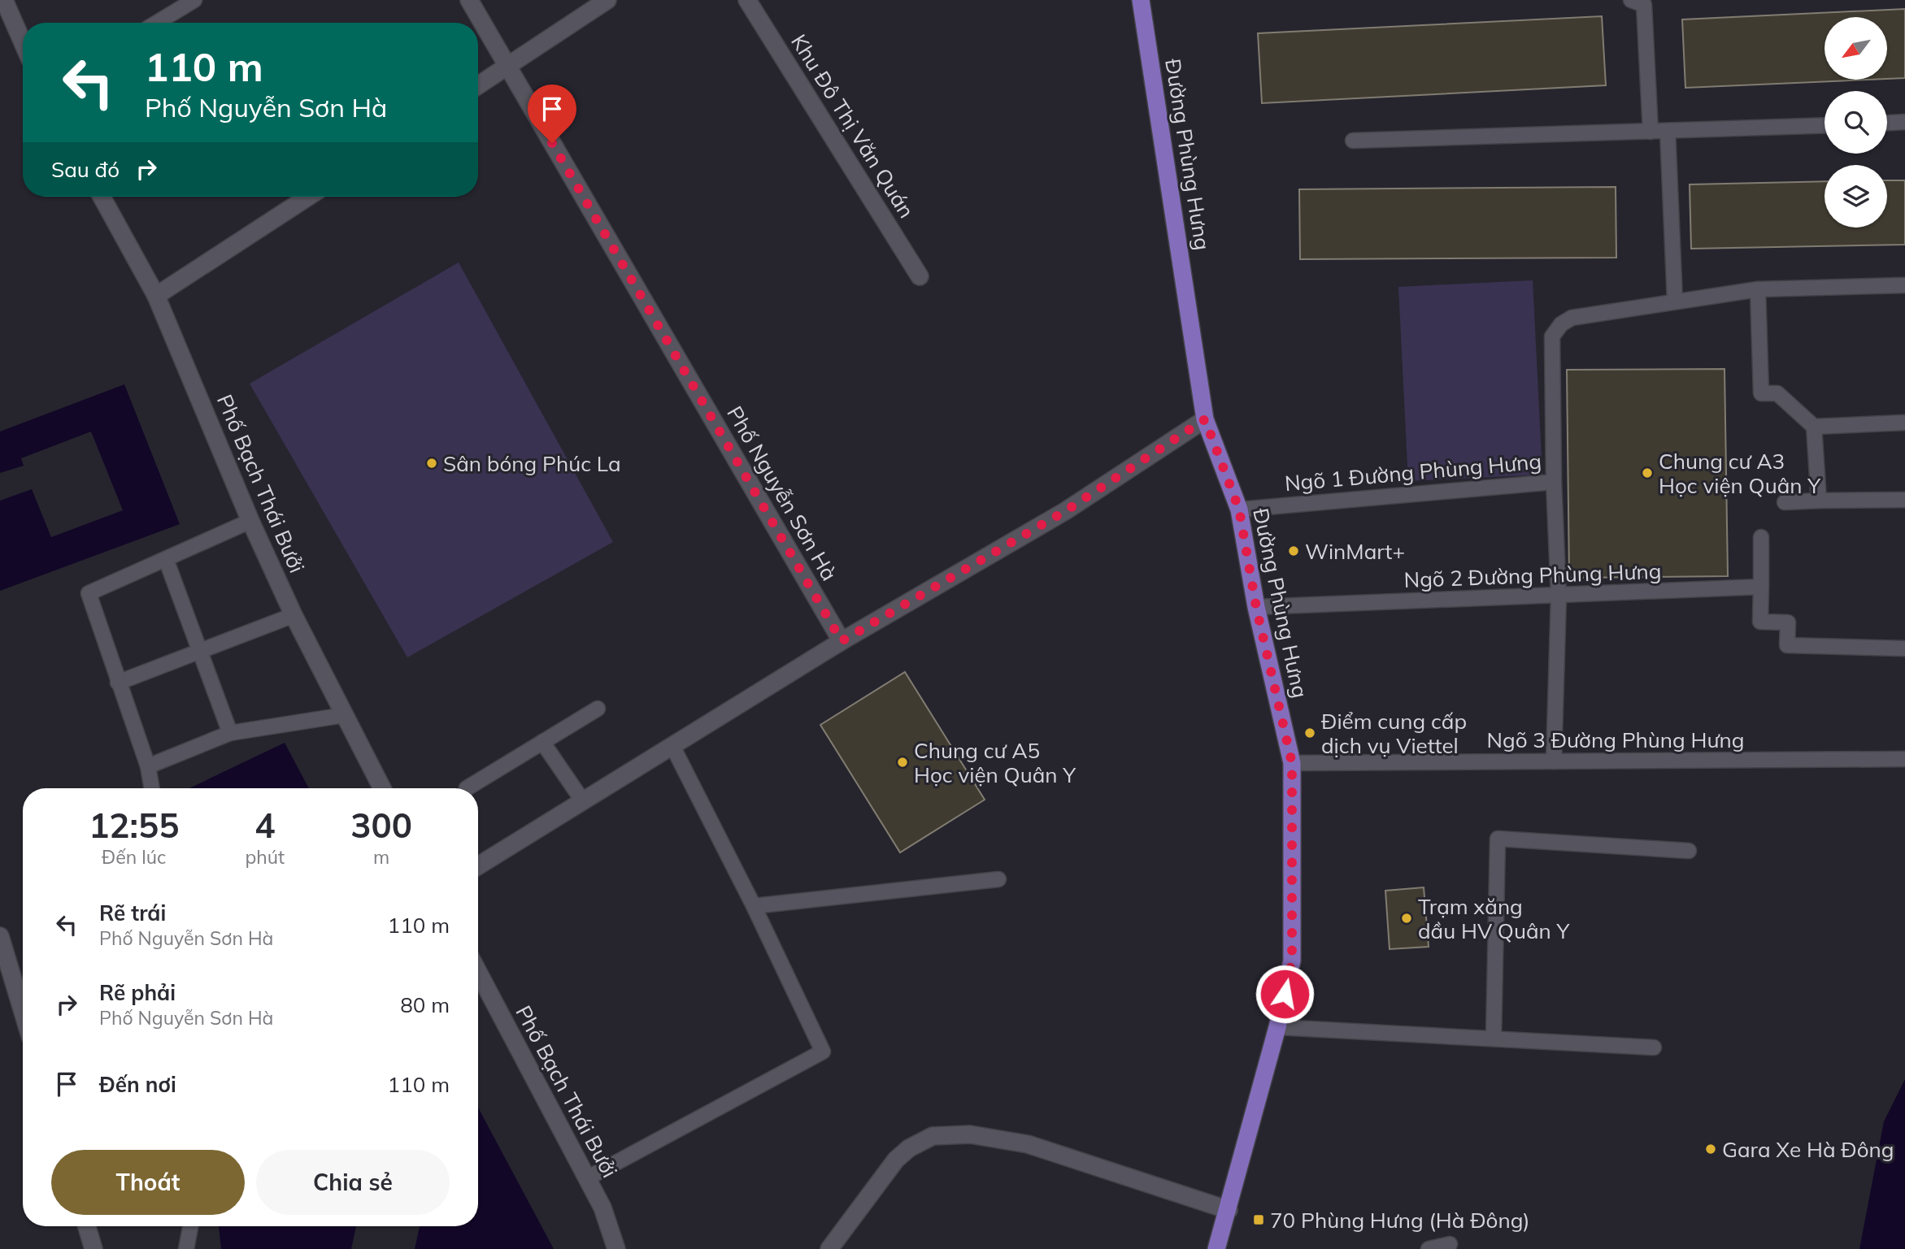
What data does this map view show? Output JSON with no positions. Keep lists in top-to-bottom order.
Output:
{
  "streets": {
    "main road": ["Đường Phùng Hưng"],
    "street": ["Khu Đô Thị Văn Quán", "Phố Bạch Thái Bưởi", "Phố Nguyễn Sơn Hà"],
    "lane": ["Ngõ 1 Đường Phùng Hưng", "Ngõ 2 Đường Phùng Hưng", "Ngõ 3 Đường Phùng Hưng"]
  },
  "crossings": [
    ["Đường Phùng Hưng", "Ngõ 1 Đường Phùng Hưng"],
    ["Đường Phùng Hưng", "Ngõ 2 Đường Phùng Hưng"],
    ["Đường Phùng Hưng", "Ngõ 3 Đường Phùng Hưng"]
  ],
  "places": {
    "other": [
      "Sân bóng Phúc La",
      "Chung cư A3 Học viện Quân Y",
      "WinMart+",
      "Điểm cung cấp dịch vụ Viettel",
      "Chung cư A5 Học viện Quân Y",
      "Trạm xăng dầu HV Quân Y",
      "Gara Xe Hà Đông"
    ],
    "transit": ["70 Phùng Hưng (Hà Đông)"]
  },
  "north": "bottom left",
  "page": {
    "turn": ["110 m", "Phố Nguyễn Sơn Hà"],
    "then": "Sau đó",
    "eta": [
      "12:55",
      "Đến lúc",
      "4",
      "phút",
      "300",
      "m"
    ],
    "list": [
      {
        "name": "Rẽ trái",
        "note": "Phố Nguyễn Sơn Hà",
        "value": "110 m"
      },
      {
        "name": "Rẽ phải",
        "note": "Phố Nguyễn Sơn Hà",
        "value": "80 m"
      },
      {
        "name": "Đến nơi",
        "value": "110 m"
      }
    ],
    "buttons": ["Thoát", "Chia sẻ"]
  }
}
